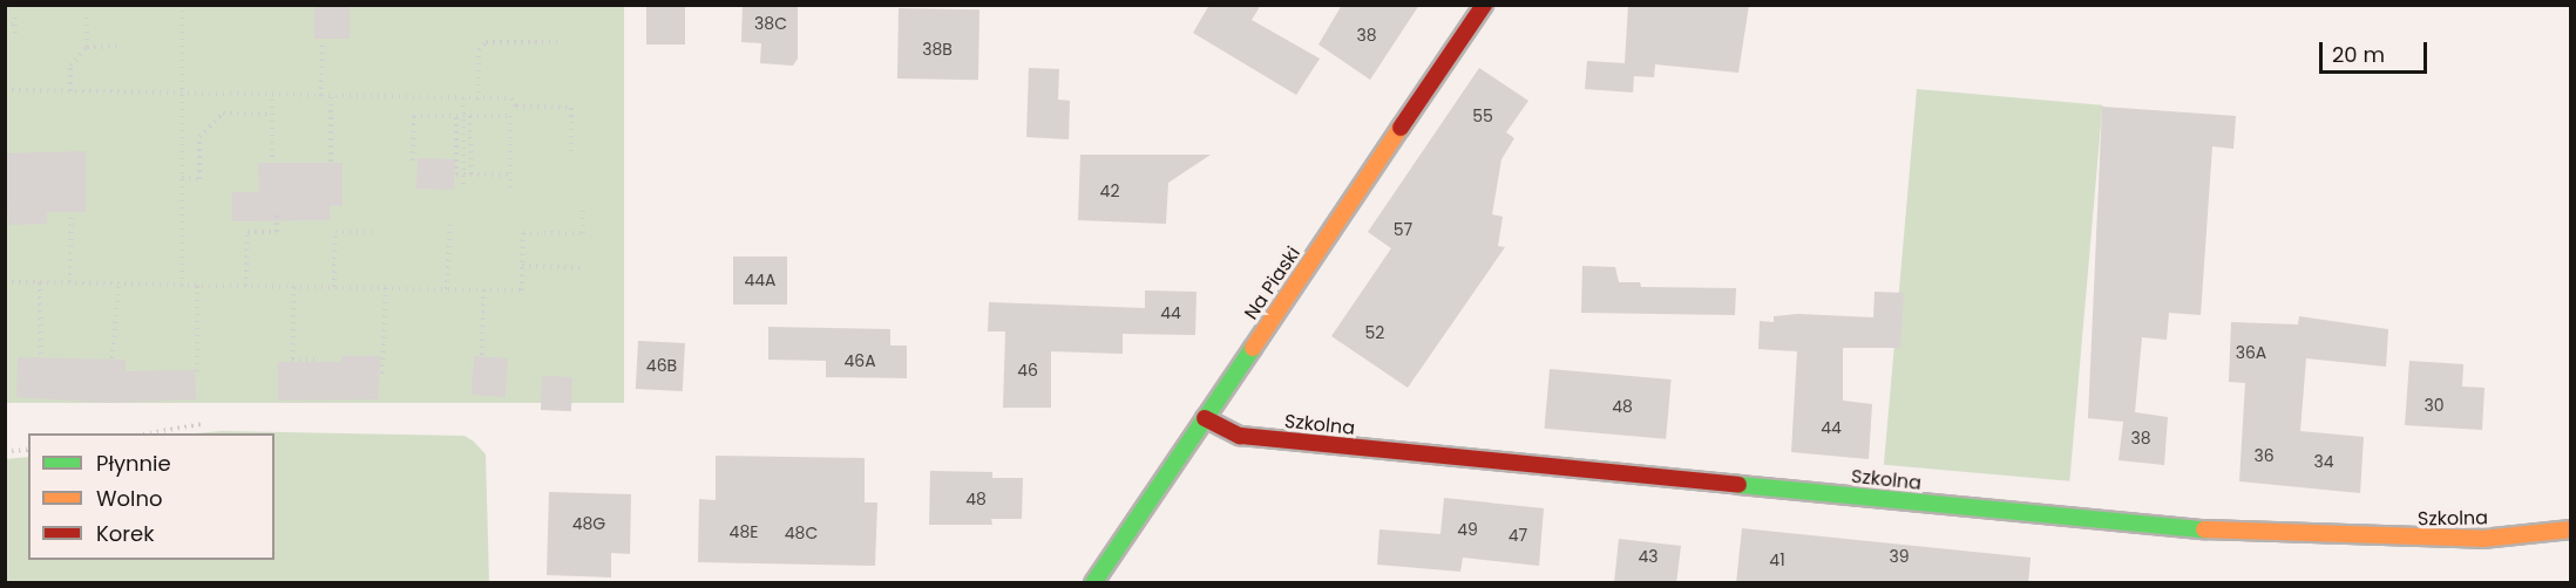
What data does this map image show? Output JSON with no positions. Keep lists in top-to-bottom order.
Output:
{
  "streets": {
    "street": ["Na Piaski", "Szkolna"]
  },
  "crossings": [
    ["Na Piaski", "Szkolna"]
  ],
  "house_numbers": [
    "38C",
    "38",
    "38B",
    "55",
    "42",
    "57",
    "44A",
    "44",
    "52",
    "36A",
    "46A",
    "46B",
    "46",
    "30",
    "48",
    "44",
    "38",
    "36",
    "34",
    "48",
    "48G",
    "49",
    "48E",
    "48C",
    "47",
    "43",
    "39",
    "41"
  ],
  "legend": ["Płynnie", "Wolno", "Korek"],
  "scale_bar": "20 m"
}
